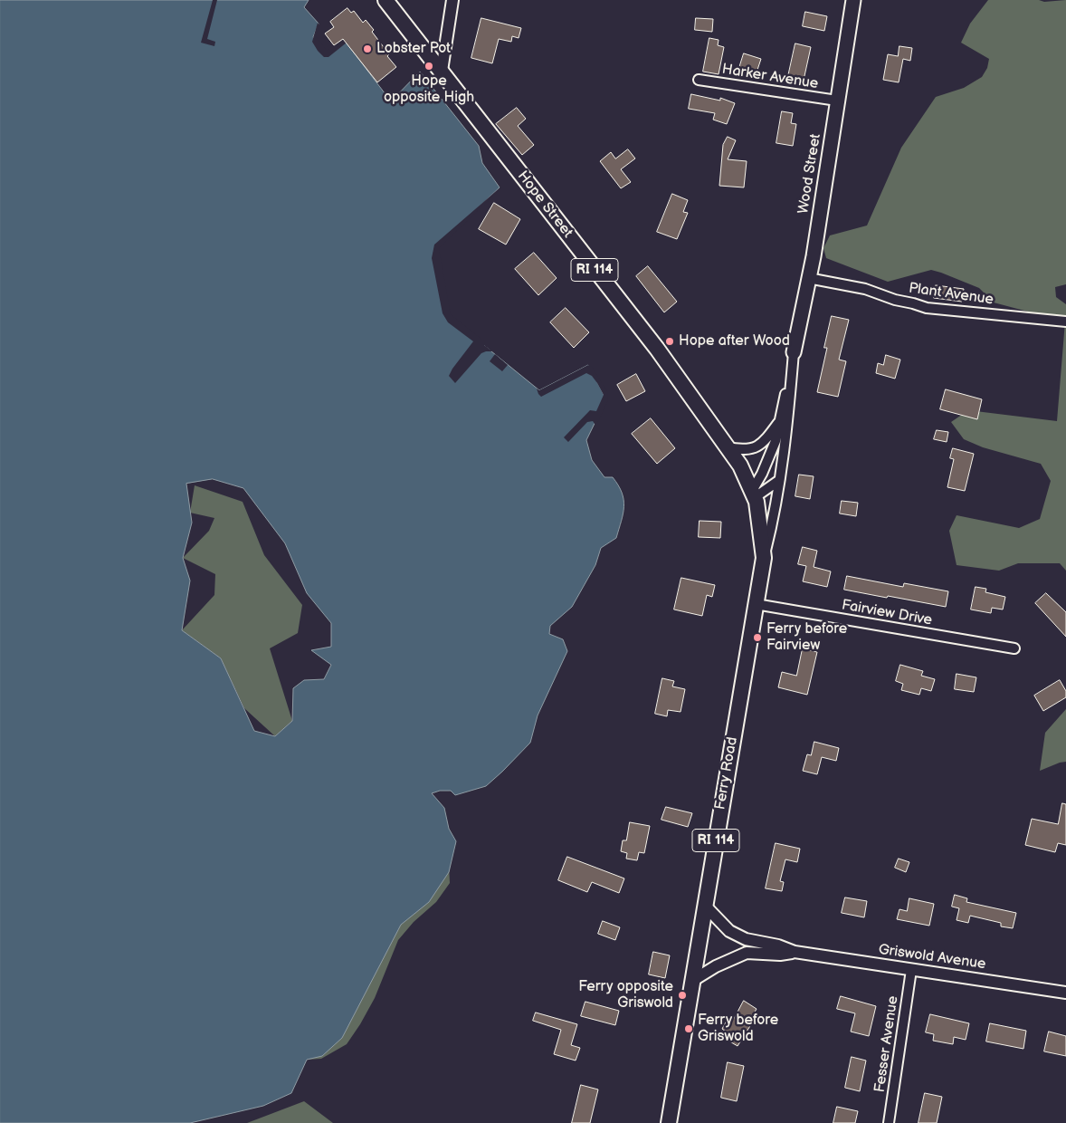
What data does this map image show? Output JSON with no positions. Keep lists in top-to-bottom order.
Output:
{
  "streets": {
    "main road": [
      "Wood Street",
      "Hope Street",
      "RI 114",
      "Ferry Road"
    ],
    "street": [
      "Harker Avenue",
      "Plant Avenue",
      "Fairview Drive",
      "Griswold Avenue",
      "Fesser Avenue"
    ]
  },
  "crossings": [
    ["Harker Avenue", "Wood Street"],
    ["Wood Street", "Hope Street"],
    ["Wood Street", "Plant Avenue"],
    ["Wood Street", "Ferry Road"],
    ["Hope Street", "Ferry Road"],
    ["Fairview Drive", "Ferry Road"],
    ["Griswold Avenue", "Fesser Avenue"]
  ],
  "places": [
    "Lobster Pot",
    "Hope opposite High",
    "Hope after Wood",
    "Ferry before Fairview",
    "Ferry opposite Griswold",
    "Ferry before Griswold"
  ]
}
